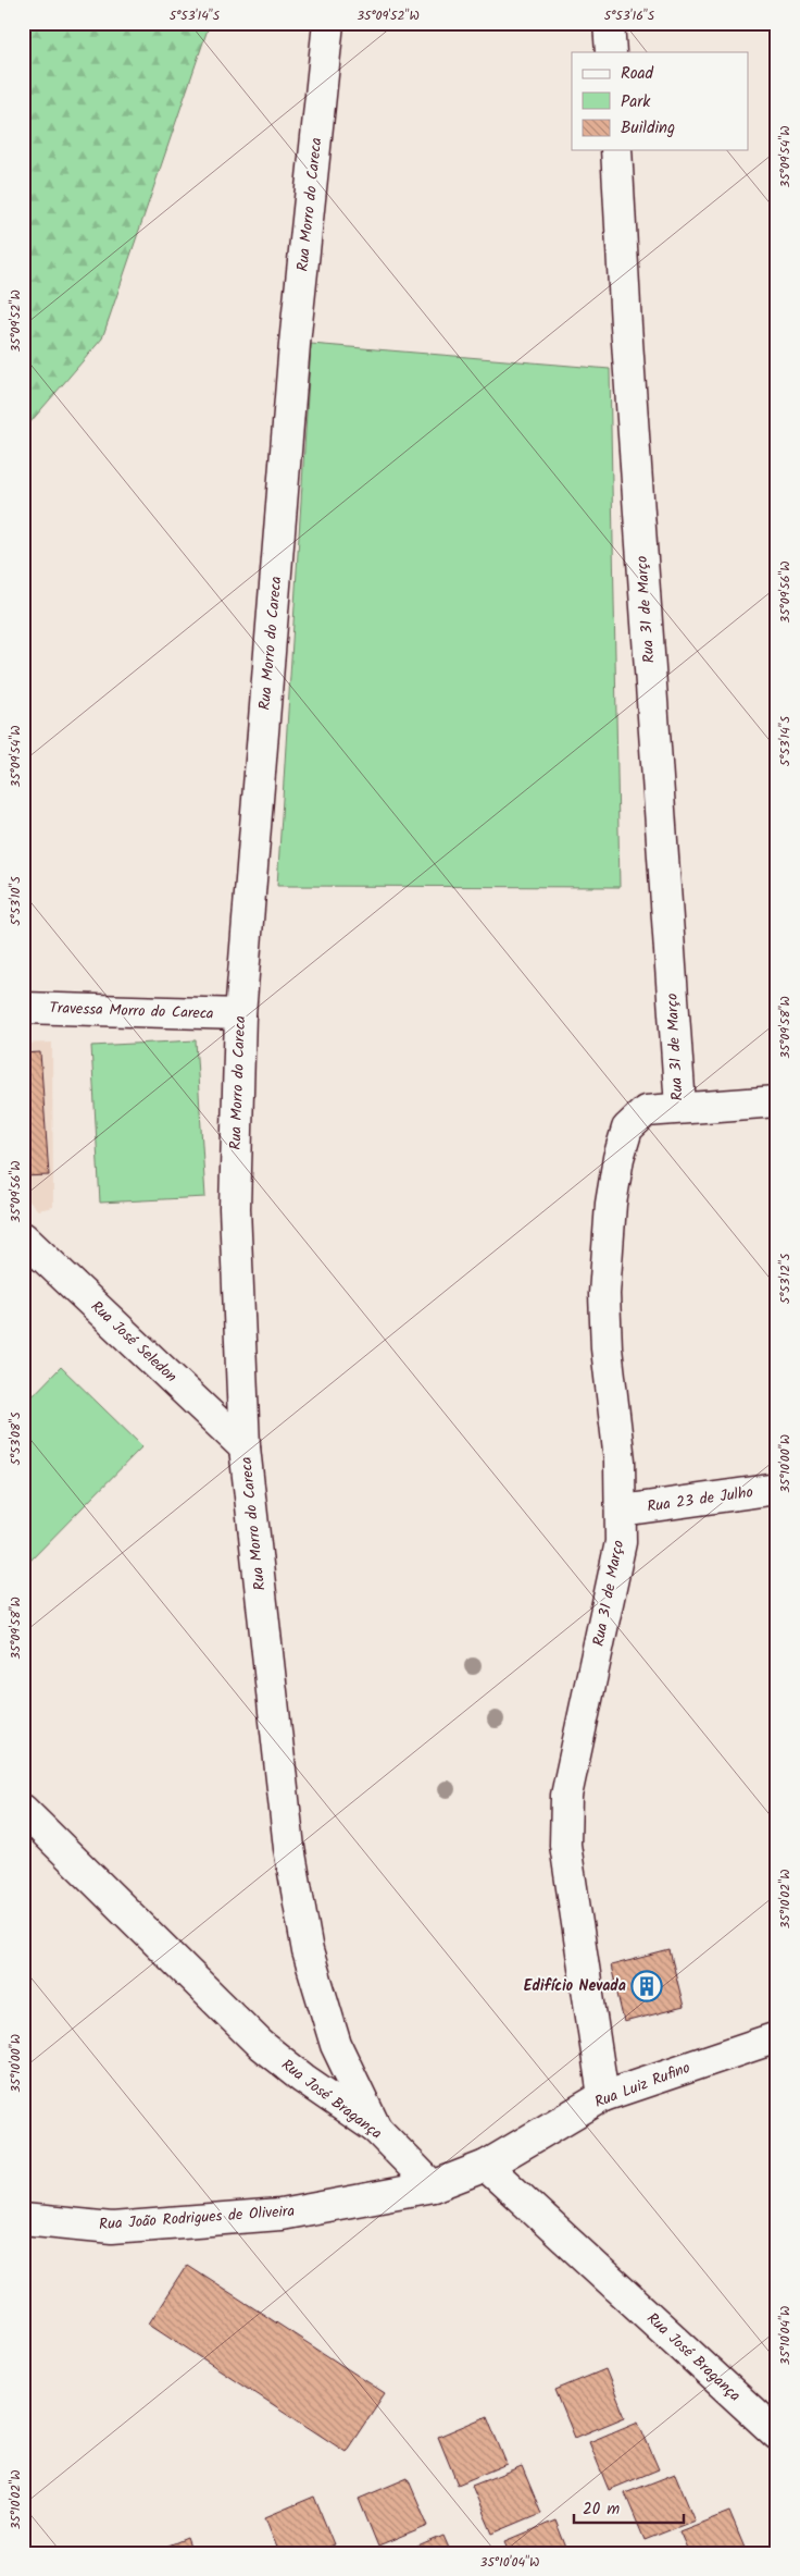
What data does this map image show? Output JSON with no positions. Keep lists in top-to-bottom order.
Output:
{
  "streets": {
    "street": [
      "Rua Morro do Careca",
      "Rua 31 de Março",
      "Travessa Morro do Careca",
      "Rua José Seledon",
      "Rua 23 de Julho",
      "Rua Luiz Rufino",
      "Rua José Bragança",
      "Rua João Rodrigues de Oliveira"
    ]
  },
  "crossings": [
    ["Rua Morro do Careca", "Travessa Morro do Careca"],
    ["Rua Morro do Careca", "Rua José Seledon"],
    ["Rua Morro do Careca", "Rua José Bragança"],
    ["Rua 31 de Março", "Rua 23 de Julho"],
    ["Rua 31 de Março", "Rua Luiz Rufino"],
    ["Rua Luiz Rufino", "Rua José Bragança"],
    ["Rua José Bragança", "Rua João Rodrigues de Oliveira"]
  ],
  "places": {
    "building": ["Edifício Nevada"]
  },
  "legend": ["Road", "Park", "Building"],
  "scale_bar": "20 m",
  "coordinates": [
    "5°53'14\"S",
    "35°09'52\"W",
    "5°53'16\"S",
    "35°09'54\"W",
    "35°09'56\"W",
    "5°53'10\"S",
    "35°09'58\"W",
    "5°53'12\"S",
    "5°53'08\"S",
    "35°10'00\"W",
    "35°10'02\"W",
    "35°10'04\"W"
  ]
}
